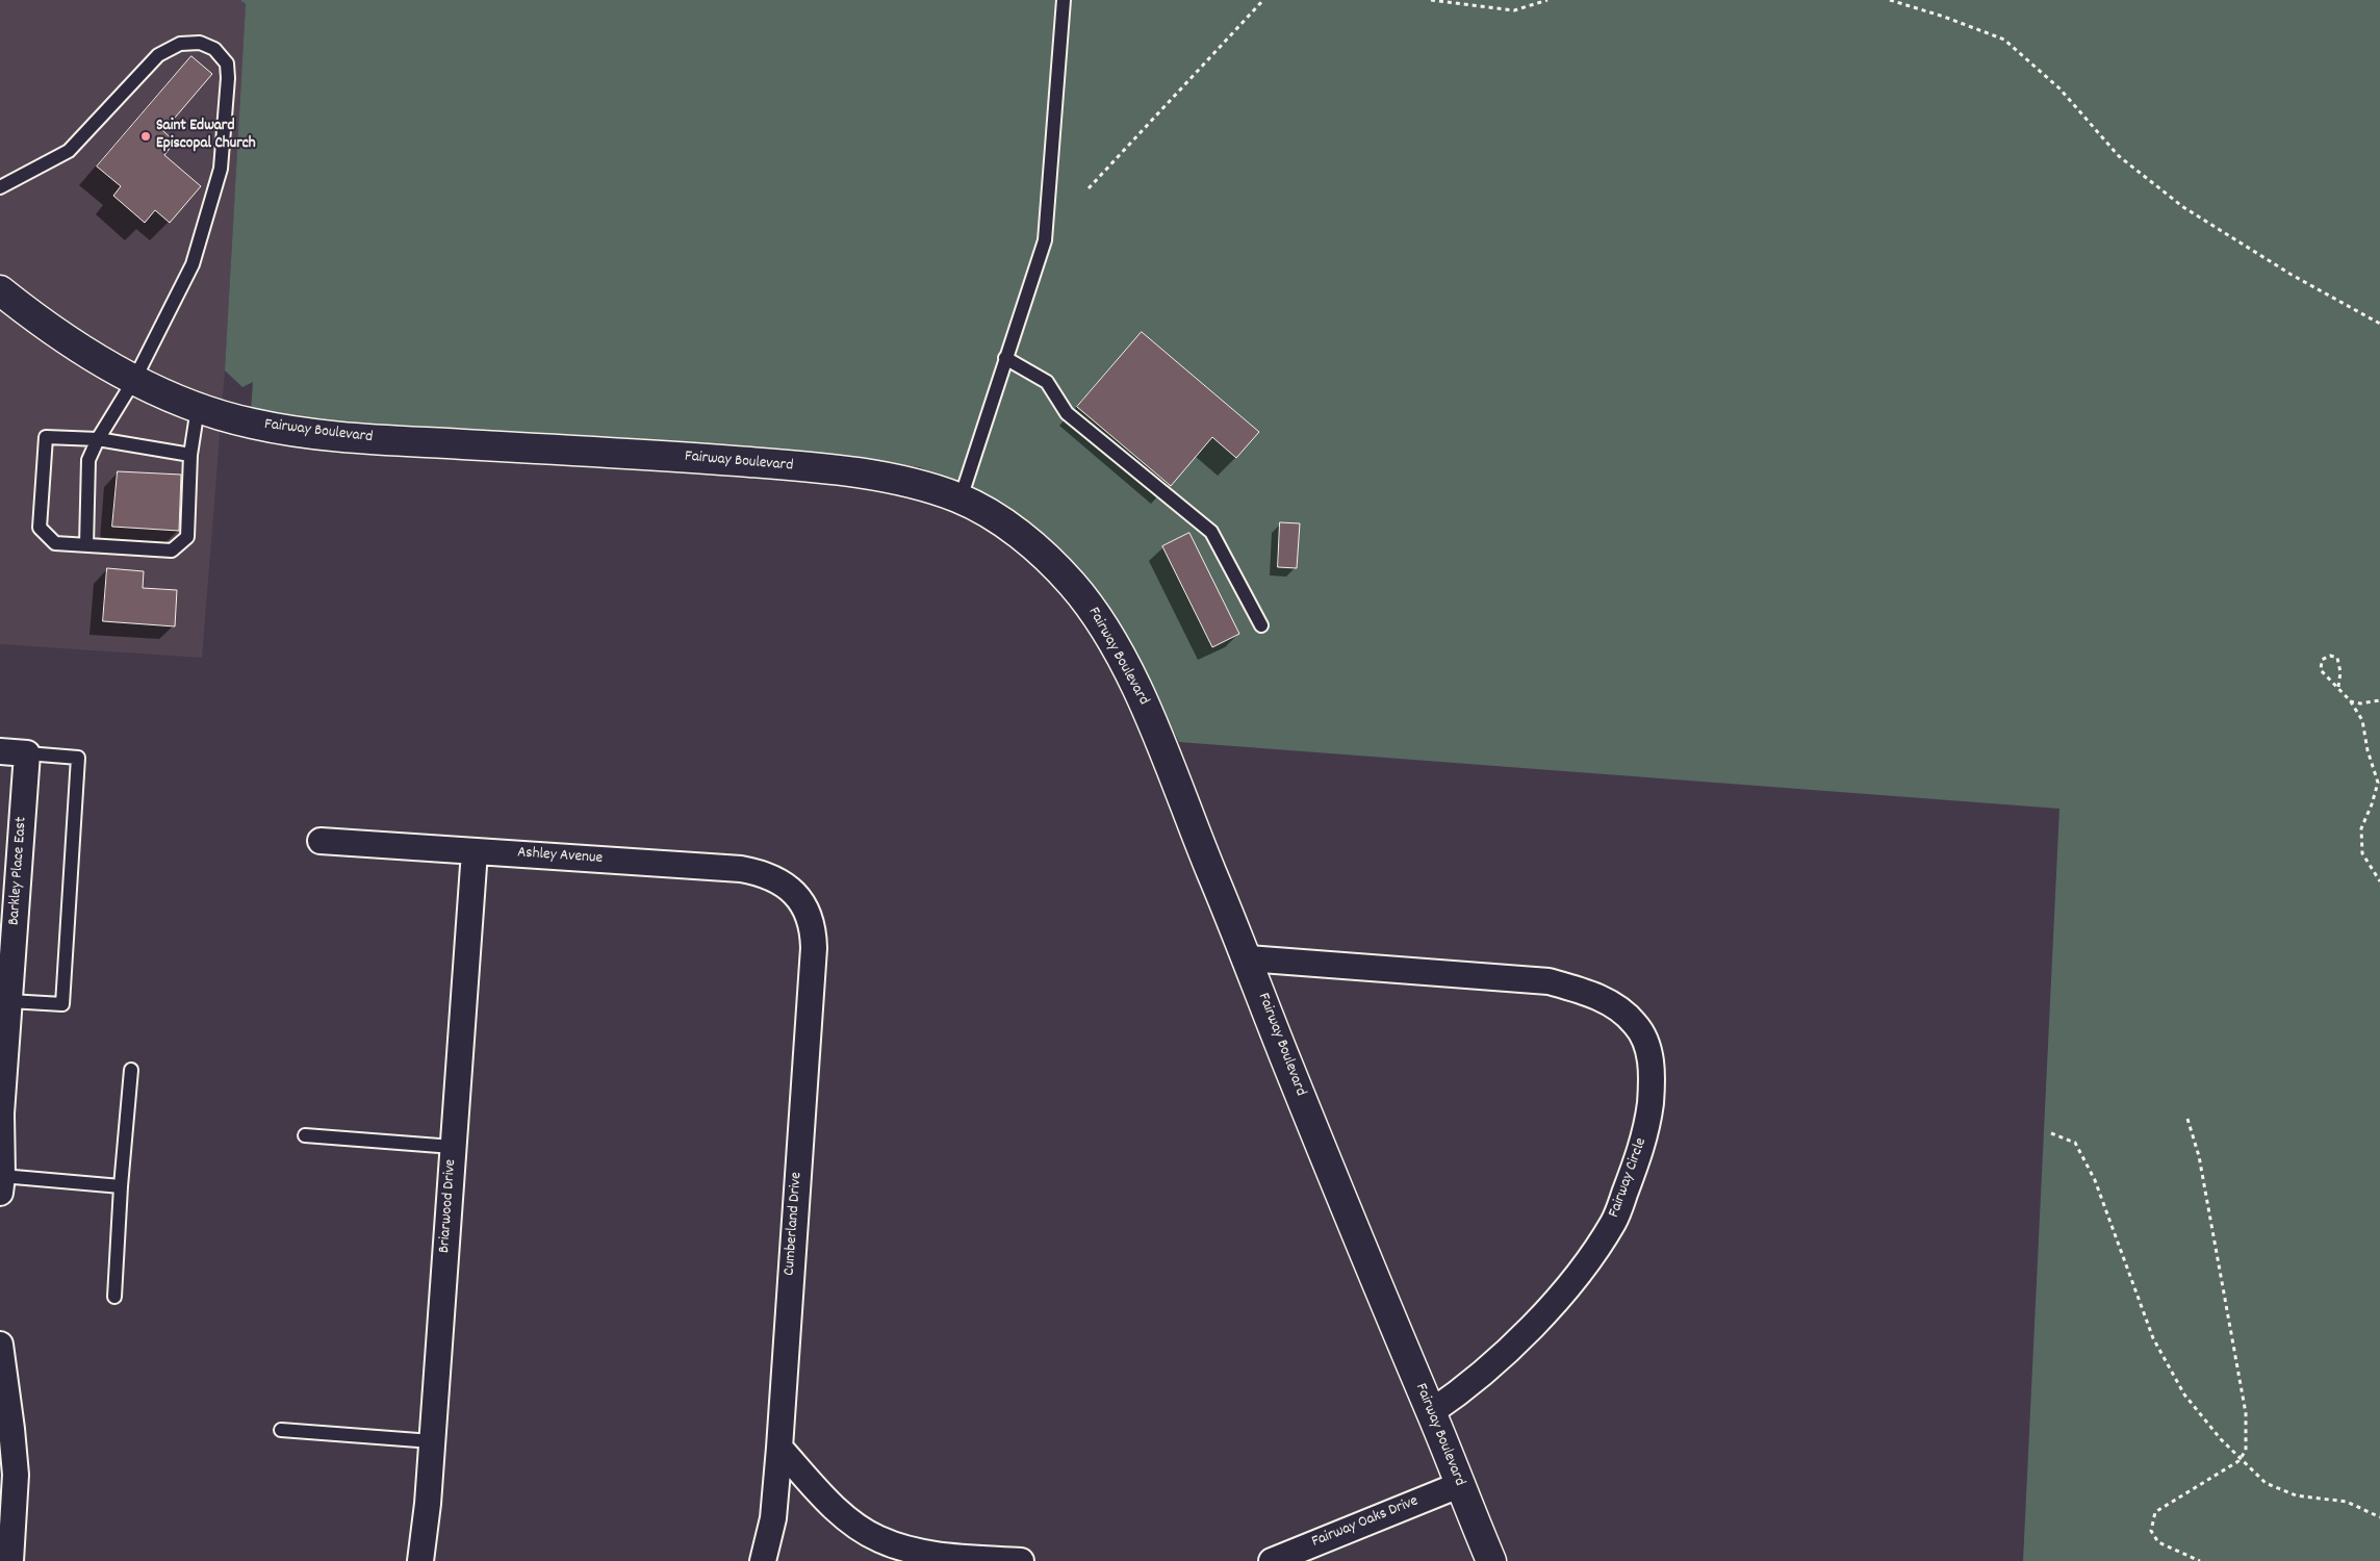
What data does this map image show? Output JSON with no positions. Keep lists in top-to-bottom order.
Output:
{
  "streets": {
    "street": [
      "Fairway Boulevard",
      "Ashley Avenue",
      "Barkley Place East",
      "Fairway Circle",
      "Briarwood Drive",
      "Cumberland Drive",
      "Fairway Oaks Drive"
    ]
  },
  "crossings": [
    ["Fairway Boulevard", "Fairway Circle"],
    ["Fairway Boulevard", "Fairway Oaks Drive"],
    ["Ashley Avenue", "Briarwood Drive"],
    ["Ashley Avenue", "Cumberland Drive"]
  ],
  "places": ["Saint Edward Episcopal Church"]
}
